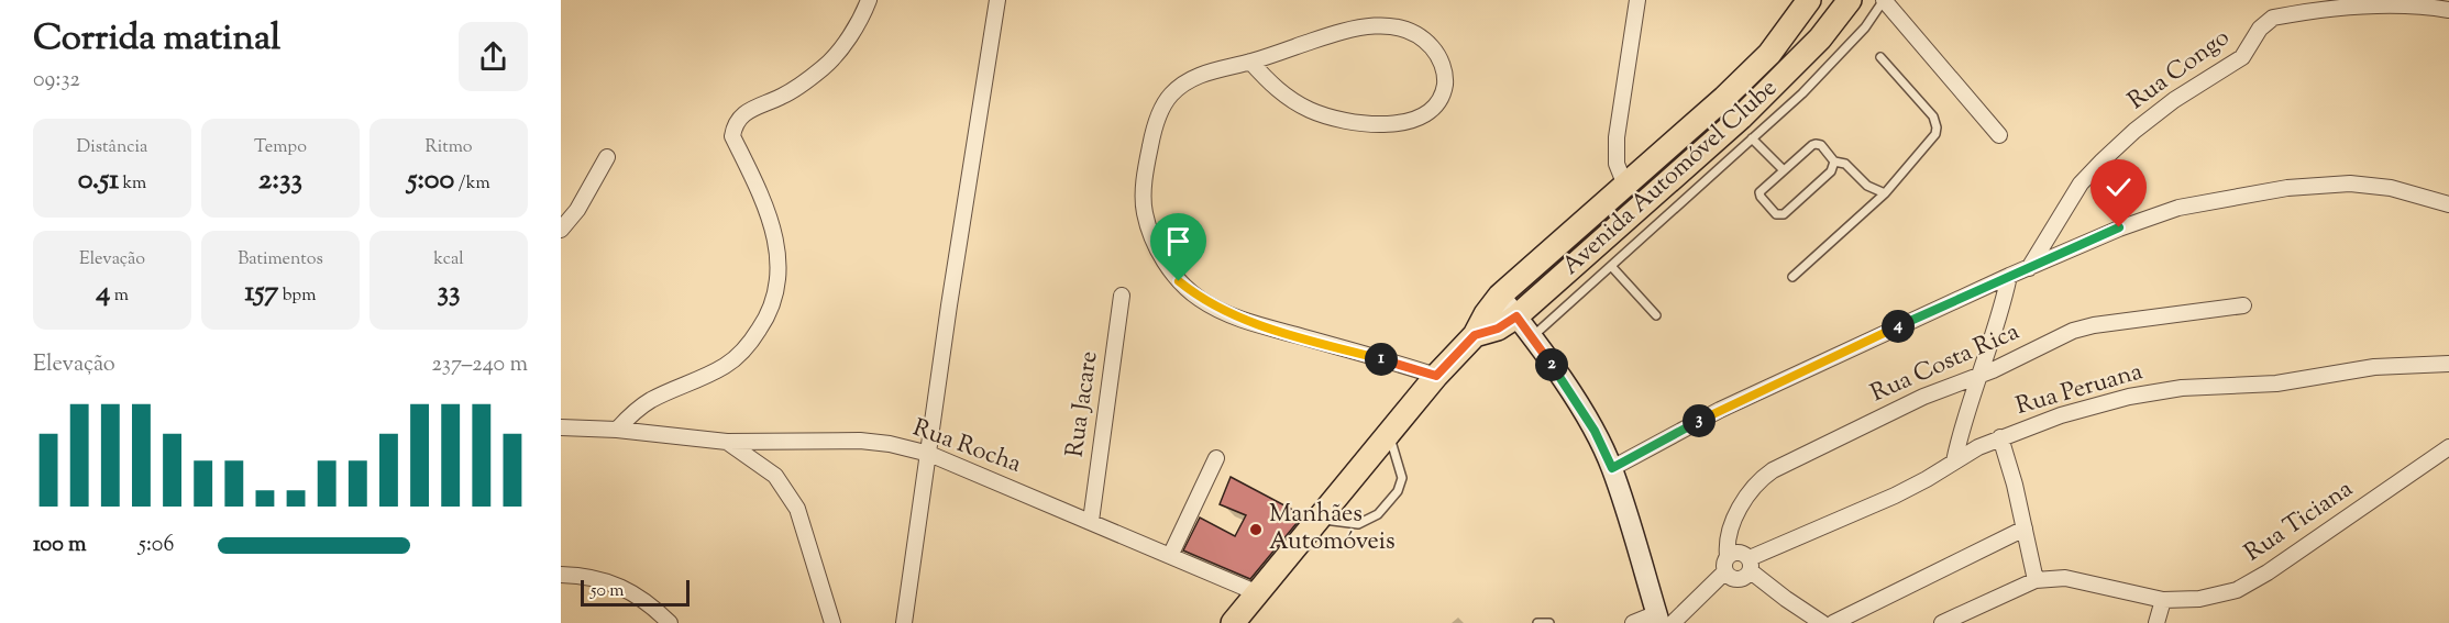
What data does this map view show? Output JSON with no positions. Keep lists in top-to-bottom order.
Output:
{
  "streets": {
    "main road": ["Avenida Automóvel Clube"],
    "street": [
      "Rua Congo",
      "Rua Costa Rica",
      "Rua Peruana",
      "Rua Jacare",
      "Rua Rocha",
      "Rua Ticiana"
    ]
  },
  "crossings": [
    ["Avenida Automóvel Clube", "Rua Rocha"],
    ["Rua Costa Rica", "Rua Peruana"],
    ["Rua Jacare", "Rua Rocha"]
  ],
  "places": ["Manhães Automóveis"],
  "scale_bar": "50 m",
  "page": {
    "heading": ["Corrida matinal", "09:32"],
    "stats": [
      ["Distância", "0.51 km"],
      ["Tempo", "2:33"],
      ["Ritmo", "5:00 /km"],
      ["Elevação", "4 m"],
      ["Batimentos", "157 bpm"],
      ["kcal", "33"]
    ],
    "pins": [
      "4",
      "1",
      "2",
      "3"
    ],
    "chart": ["Elevação", "237–240 m"],
    "list": [
      {
        "name": "100 m",
        "note": "5:06"
      }
    ],
    "scale": "50 m"
  }
}
